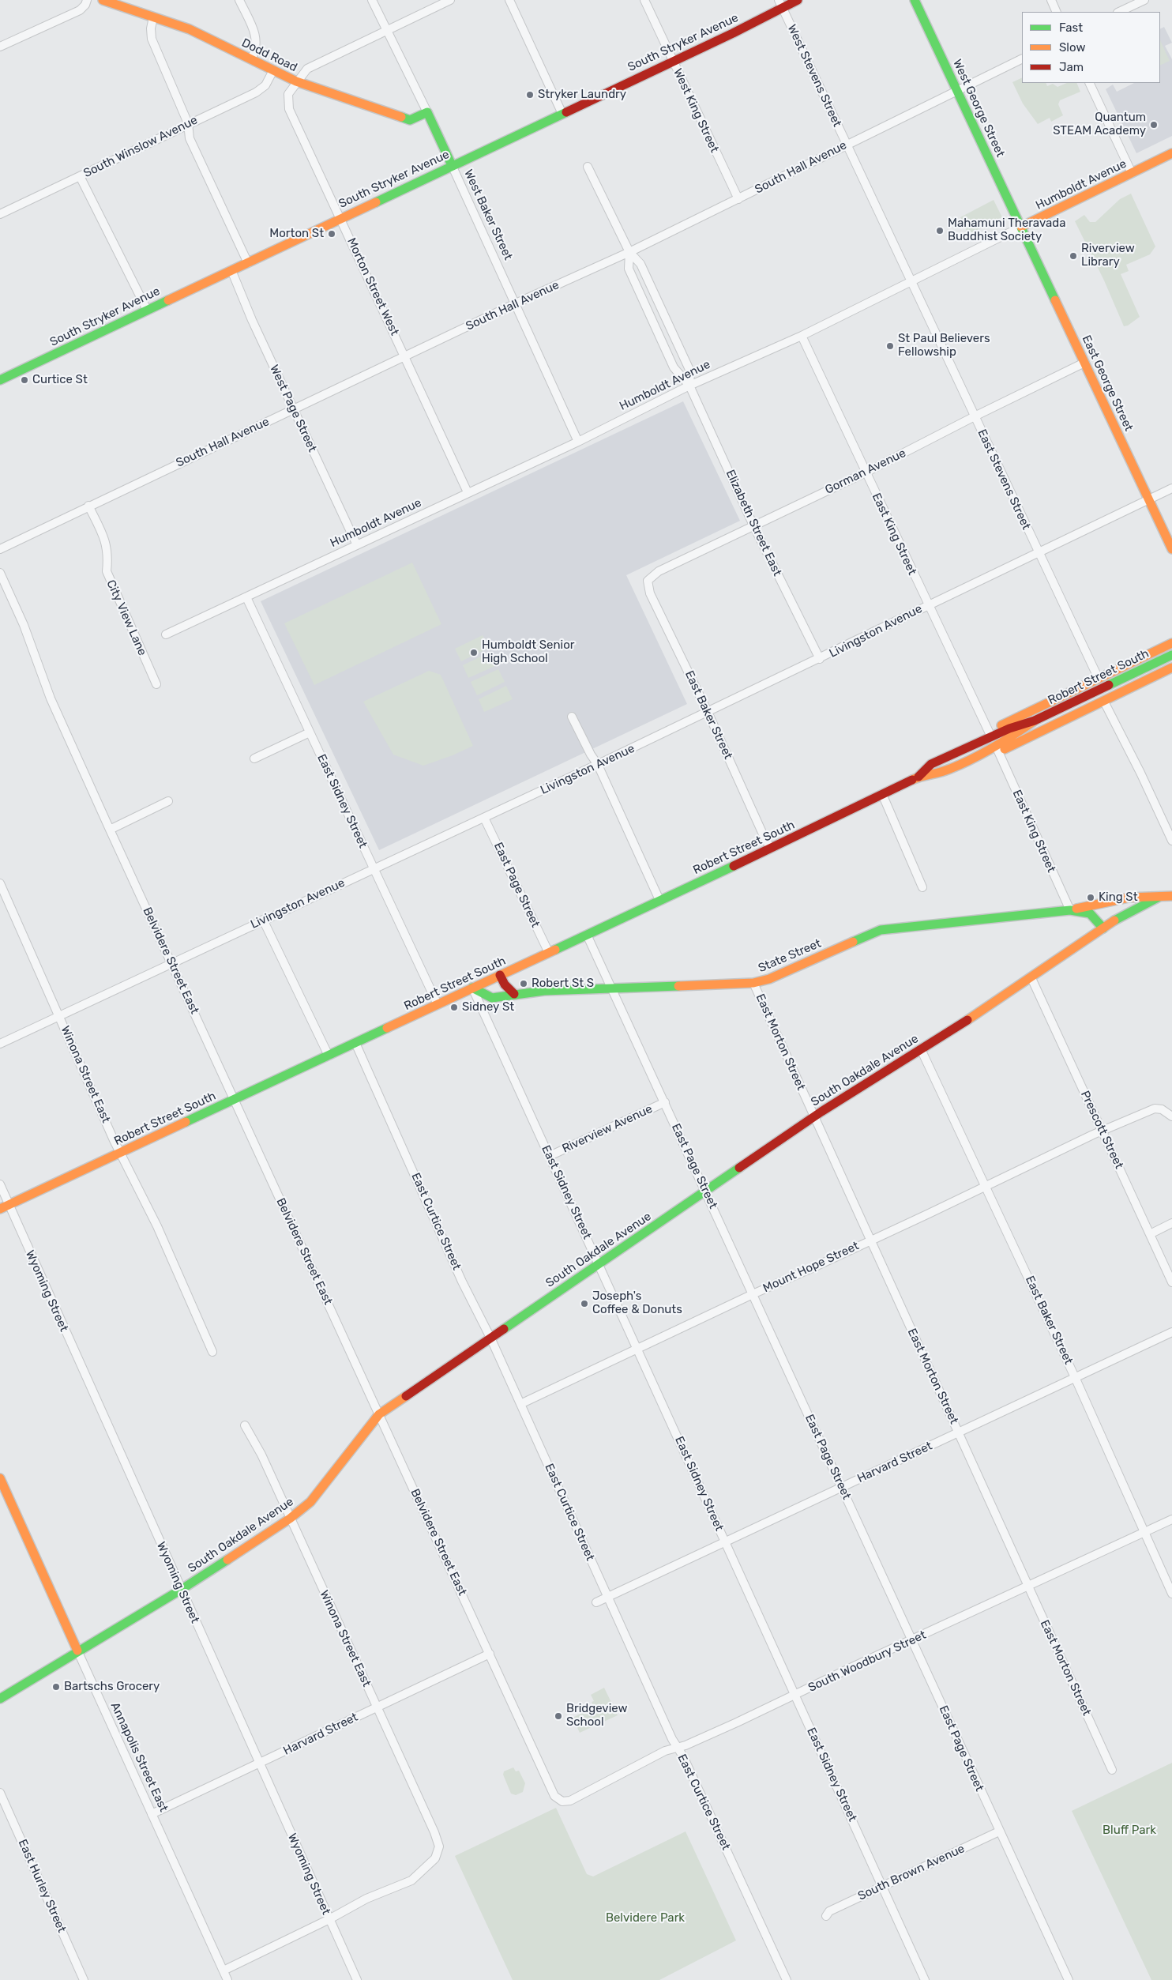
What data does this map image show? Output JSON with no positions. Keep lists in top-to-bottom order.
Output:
{
  "streets": {
    "street": [
      "South Stryker Avenue",
      "Dodd Road",
      "West Stevens Street",
      "West George Street",
      "West King Street",
      "South Winslow Avenue",
      "South Hall Avenue",
      "Humboldt Avenue",
      "West Baker Street",
      "Morton Street West",
      "East George Street",
      "West Page Street",
      "Gorman Avenue",
      "East Stevens Street",
      "Elizabeth Street East",
      "East King Street",
      "City View Lane",
      "Livingston Avenue",
      "Robert Street South",
      "East Baker Street",
      "East Sidney Street",
      "East Page Street",
      "State Street",
      "Belvidere Street East",
      "East Morton Street",
      "South Oakdale Avenue",
      "Winona Street East",
      "Riverview Avenue",
      "Prescott Street",
      "East Curtice Street",
      "Mount Hope Street",
      "Wyoming Street",
      "Harvard Street",
      "South Woodbury Street",
      "Annapolis Street East",
      "South Brown Avenue",
      "East Hurley Street"
    ]
  },
  "crossings": [
    ["South Stryker Avenue", "West Stevens Street"],
    ["South Stryker Avenue", "West King Street"],
    ["South Stryker Avenue", "West Baker Street"],
    ["South Stryker Avenue", "Morton Street West"],
    ["South Stryker Avenue", "West Page Street"],
    ["Dodd Road", "South Winslow Avenue"],
    ["Dodd Road", "West Baker Street"],
    ["Dodd Road", "Morton Street West"],
    ["West Stevens Street", "South Hall Avenue"],
    ["West Stevens Street", "Humboldt Avenue"],
    ["West Stevens Street", "East Stevens Street"],
    ["West George Street", "South Hall Avenue"],
    ["West George Street", "Humboldt Avenue"],
    ["West George Street", "East George Street"],
    ["West King Street", "South Hall Avenue"],
    ["South Hall Avenue", "West Baker Street"],
    ["South Hall Avenue", "Morton Street West"],
    ["South Hall Avenue", "West Page Street"],
    ["South Hall Avenue", "Elizabeth Street East"],
    ["South Hall Avenue", "City View Lane"],
    ["Humboldt Avenue", "West Baker Street"],
    ["Humboldt Avenue", "Morton Street West"],
    ["Humboldt Avenue", "East George Street"],
    ["Humboldt Avenue", "West Page Street"],
    ["Humboldt Avenue", "East Stevens Street"],
    ["Humboldt Avenue", "Elizabeth Street East"],
    ["Humboldt Avenue", "East King Street"],
    ["Humboldt Avenue", "East Sidney Street"],
    ["East George Street", "Gorman Avenue"],
    ["East George Street", "Livingston Avenue"],
    ["Gorman Avenue", "East Stevens Street"],
    ["Gorman Avenue", "Elizabeth Street East"],
    ["Gorman Avenue", "East King Street"],
    ["Gorman Avenue", "East Baker Street"],
    ["East Stevens Street", "Livingston Avenue"],
    ["Elizabeth Street East", "Livingston Avenue"],
    ["East King Street", "Livingston Avenue"],
    ["East King Street", "State Street"],
    ["Livingston Avenue", "East Baker Street"],
    ["Livingston Avenue", "East Sidney Street"],
    ["Livingston Avenue", "East Page Street"],
    ["Livingston Avenue", "Belvidere Street East"],
    ["Livingston Avenue", "Winona Street East"],
    ["Robert Street South", "East Baker Street"],
    ["Robert Street South", "East Sidney Street"],
    ["Robert Street South", "East Page Street"],
    ["Robert Street South", "State Street"],
    ["Robert Street South", "Belvidere Street East"],
    ["Robert Street South", "Winona Street East"],
    ["Robert Street South", "East Curtice Street"],
    ["Robert Street South", "Wyoming Street"],
    ["East Baker Street", "South Oakdale Avenue"],
    ["East Baker Street", "Mount Hope Street"],
    ["East Baker Street", "Harvard Street"],
    ["East Baker Street", "South Woodbury Street"],
    ["East Sidney Street", "State Street"],
    ["East Sidney Street", "South Oakdale Avenue"],
    ["East Sidney Street", "Riverview Avenue"],
    ["East Sidney Street", "Mount Hope Street"],
    ["East Sidney Street", "Harvard Street"],
    ["East Sidney Street", "South Woodbury Street"],
    ["East Sidney Street", "South Brown Avenue"],
    ["East Page Street", "State Street"],
    ["East Page Street", "South Oakdale Avenue"],
    ["East Page Street", "Riverview Avenue"],
    ["East Page Street", "Mount Hope Street"],
    ["East Page Street", "Harvard Street"],
    ["East Page Street", "South Woodbury Street"],
    ["East Page Street", "South Brown Avenue"],
    ["State Street", "East Morton Street"],
    ["State Street", "South Oakdale Avenue"],
    ["Belvidere Street East", "South Oakdale Avenue"],
    ["Belvidere Street East", "Harvard Street"],
    ["Belvidere Street East", "South Woodbury Street"],
    ["East Morton Street", "South Oakdale Avenue"],
    ["East Morton Street", "Mount Hope Street"],
    ["East Morton Street", "Harvard Street"],
    ["East Morton Street", "South Woodbury Street"],
    ["South Oakdale Avenue", "Winona Street East"],
    ["South Oakdale Avenue", "Prescott Street"],
    ["South Oakdale Avenue", "East Curtice Street"],
    ["South Oakdale Avenue", "Wyoming Street"],
    ["South Oakdale Avenue", "Annapolis Street East"],
    ["Winona Street East", "Wyoming Street"],
    ["Winona Street East", "Harvard Street"],
    ["Prescott Street", "Mount Hope Street"],
    ["East Curtice Street", "Mount Hope Street"],
    ["East Curtice Street", "Harvard Street"],
    ["East Curtice Street", "South Woodbury Street"],
    ["Wyoming Street", "Harvard Street"],
    ["Harvard Street", "Annapolis Street East"]
  ],
  "parks": ["Bluff Park", "Belvidere Park"],
  "places": [
    "Stryker Laundry",
    "Quantum STEAM Academy",
    "Mahamuni Theravada Buddhist Society",
    "Morton St",
    "Riverview Library",
    "St Paul Believers Fellowship",
    "Curtice St",
    "Humboldt Senior High School",
    "King St",
    "Robert St S",
    "Sidney St",
    "Joseph's Coffee & Donuts",
    "Bartschs Grocery",
    "Bridgeview School"
  ],
  "legend": ["Fast", "Slow", "Jam"]
}
